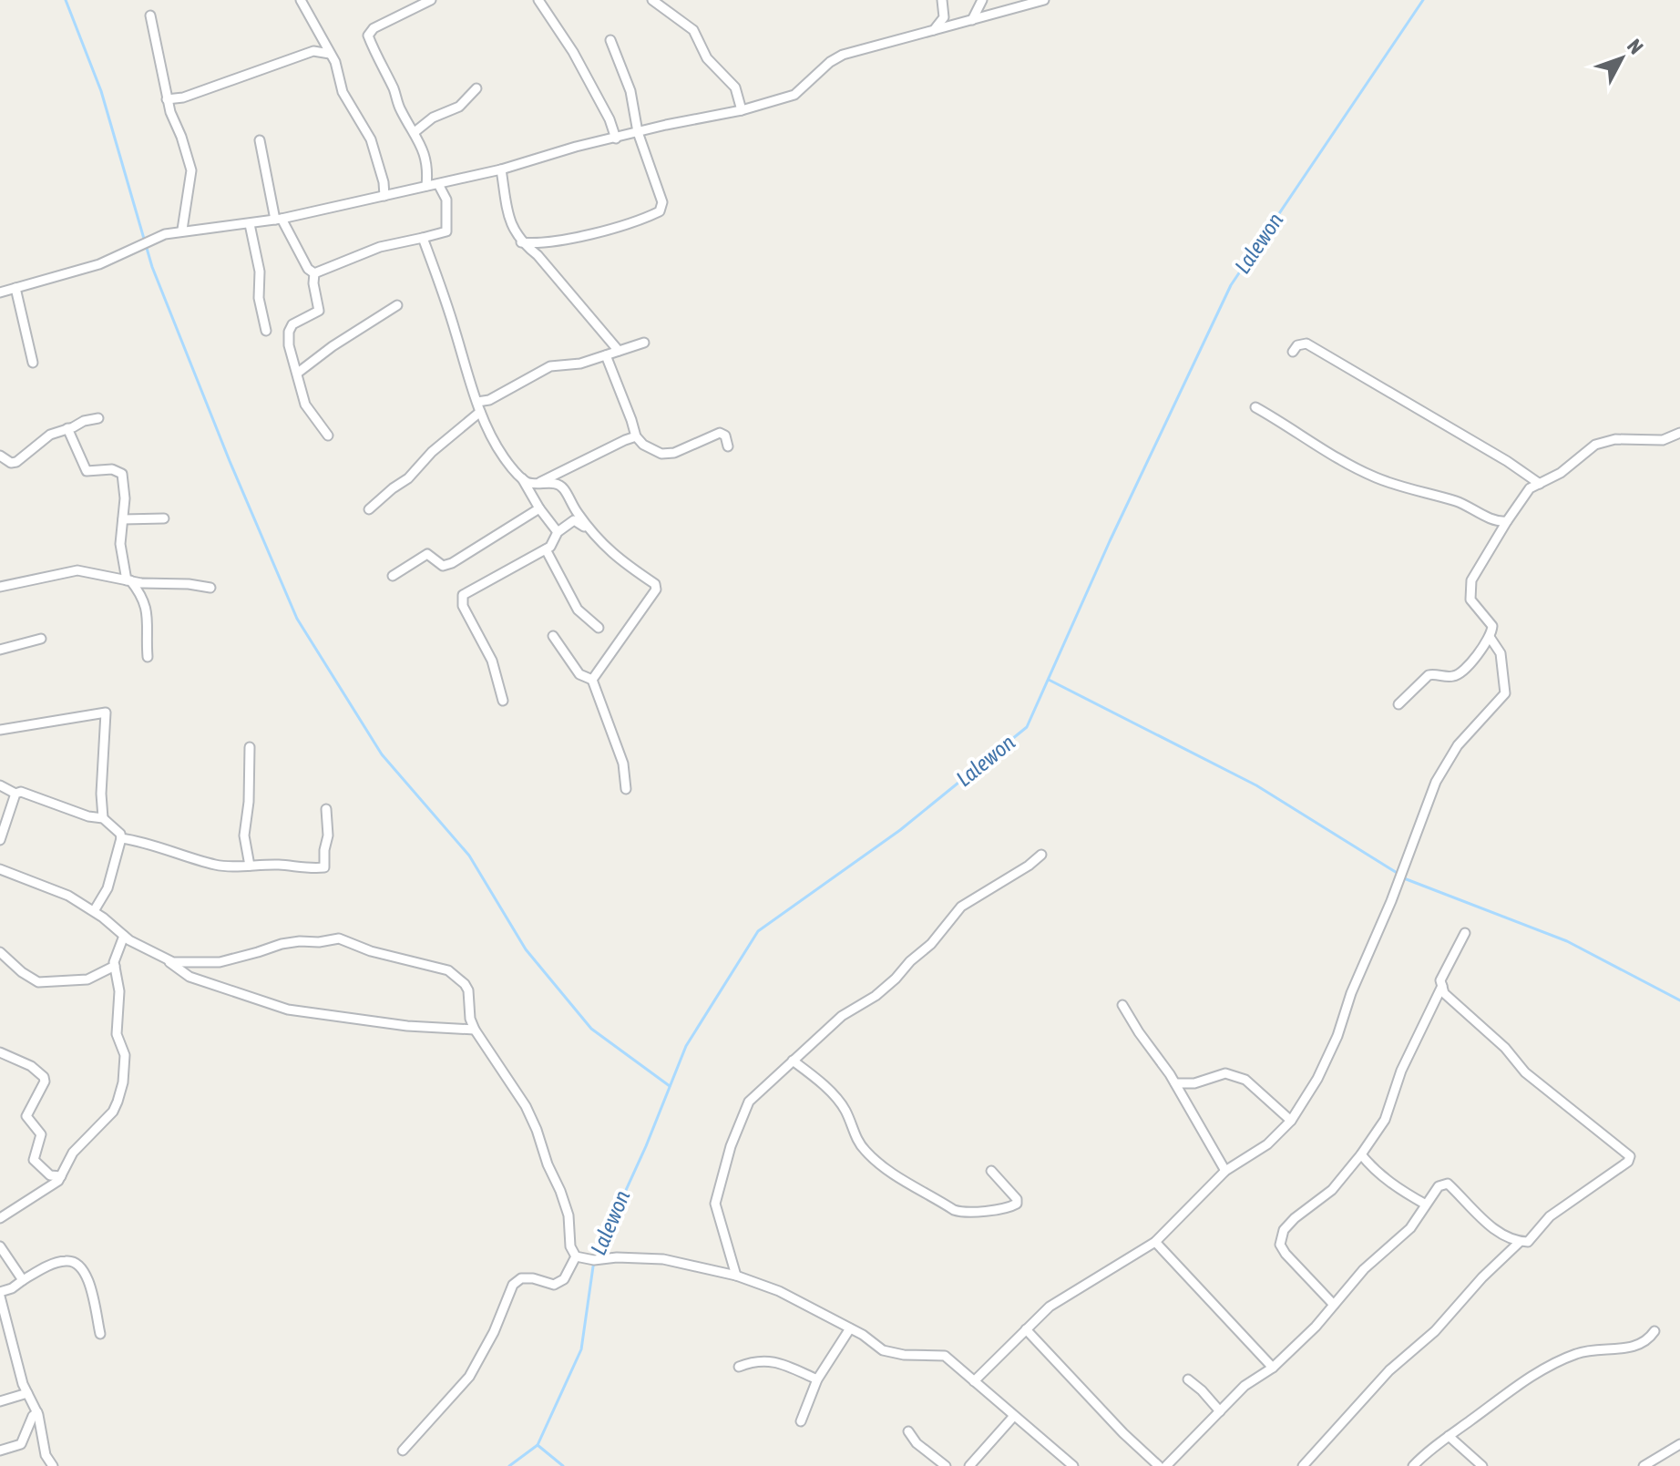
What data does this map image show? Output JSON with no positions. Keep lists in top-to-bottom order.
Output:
{
  "water": ["Lalewon"],
  "north": "top right"
}
